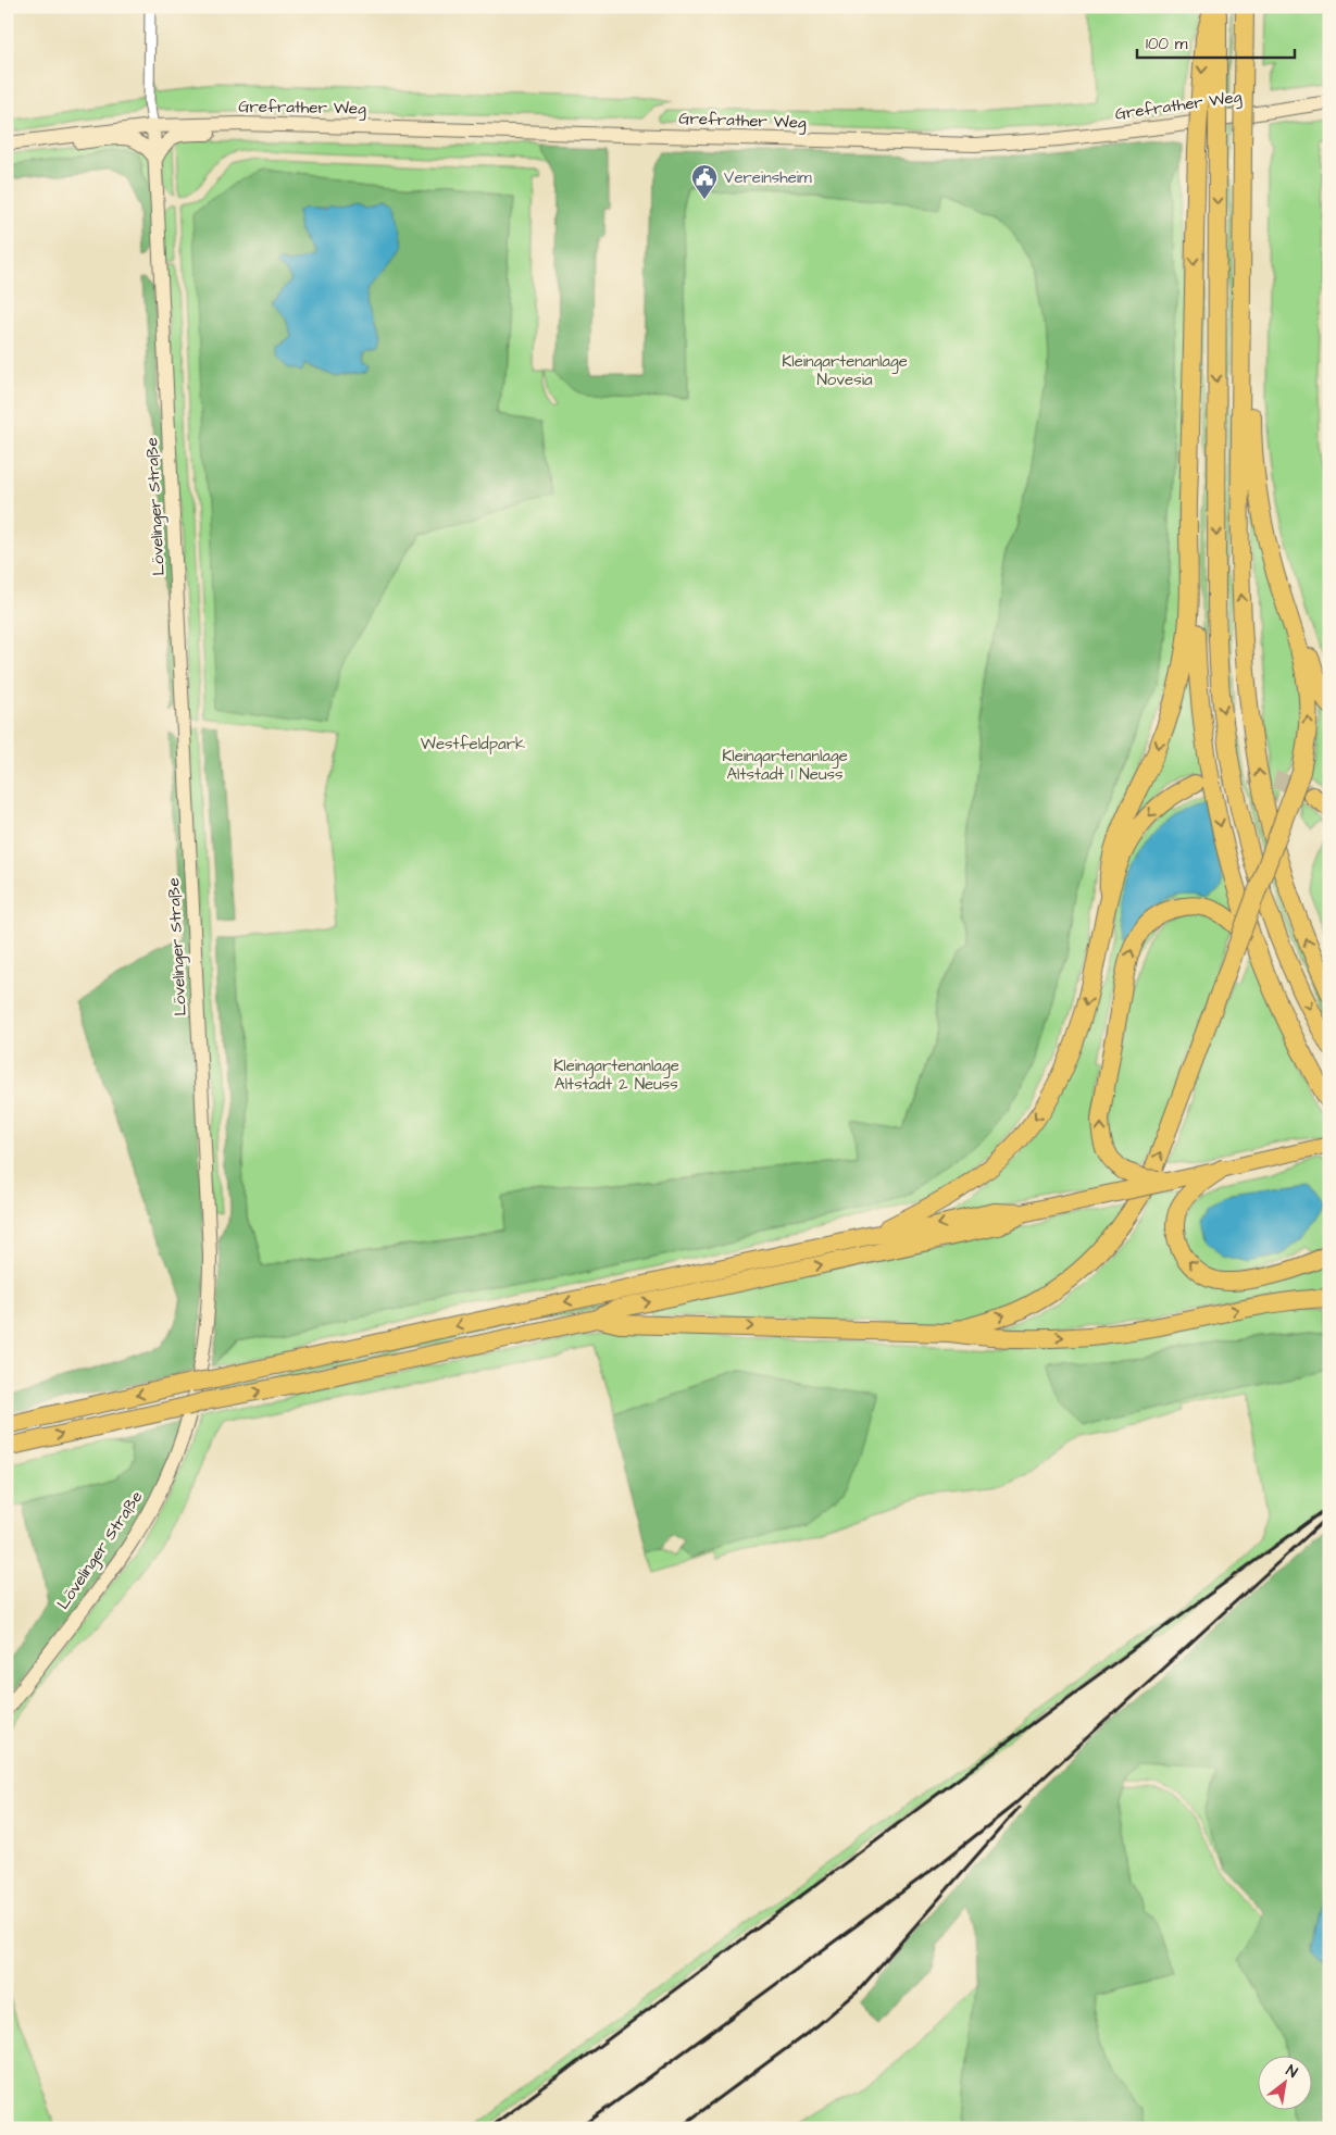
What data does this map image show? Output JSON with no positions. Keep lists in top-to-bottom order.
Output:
{
  "streets": {
    "street": ["Grefrather Weg", "Lövelinger Straße"]
  },
  "crossings": [
    ["Grefrather Weg", "Lövelinger Straße"]
  ],
  "parks": [
    "Kleingartenanlage Novesia",
    "Westfeldpark",
    "Kleingartenanlage Altstadt 1 Neuss",
    "Kleingartenanlage Altstadt 2 Neuss"
  ],
  "places": {
    "public building": ["Vereinsheim"]
  },
  "scale_bar": "100 m",
  "north": "top right"
}
